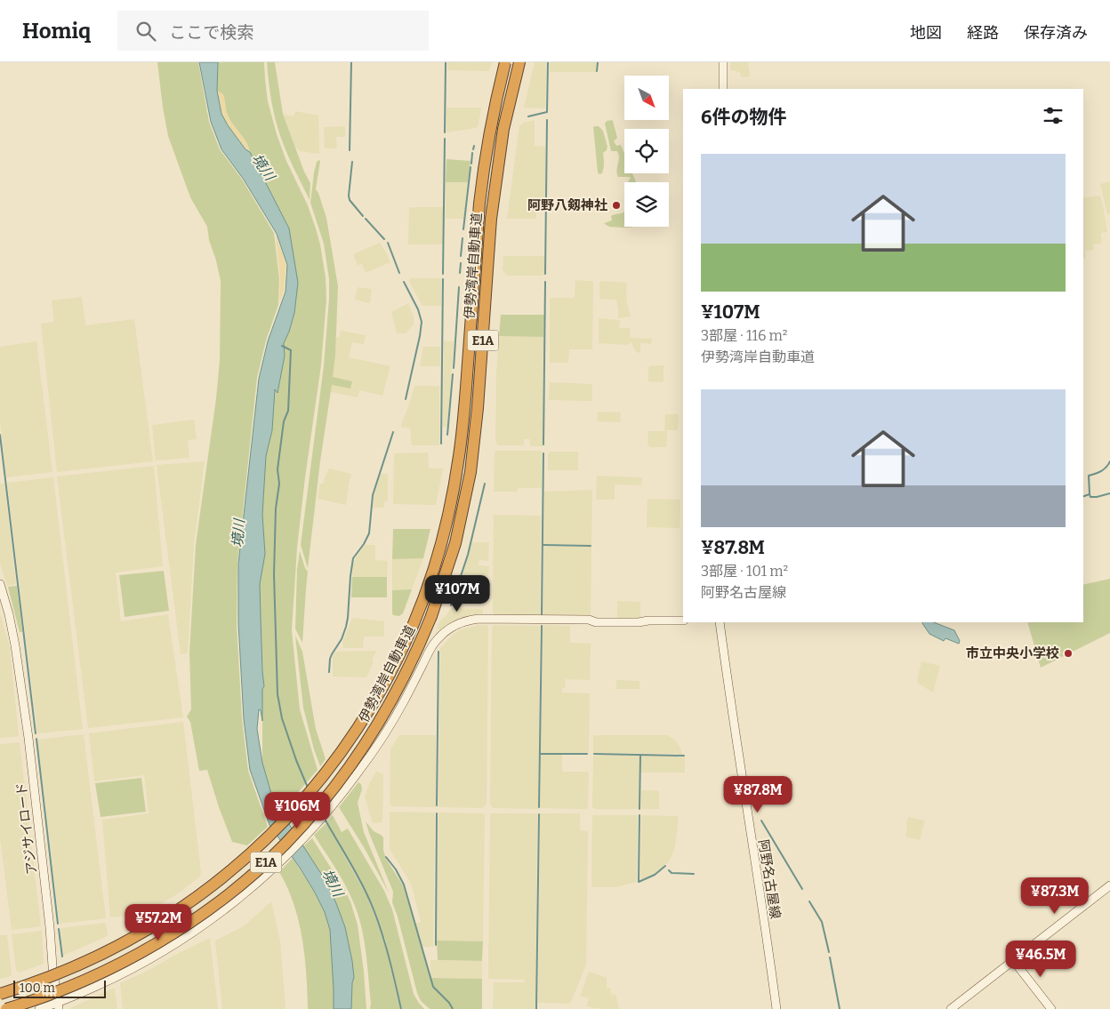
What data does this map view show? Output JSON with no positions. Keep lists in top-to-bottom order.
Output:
{
  "streets": {
    "highway": ["伊勢湾岸自動車道", "E1A"],
    "street": ["アジサイロード", "阿野名古屋線"]
  },
  "water": ["境川"],
  "places": ["阿野八剱神社", "市立中央小学校"],
  "scale_bar": "100 m",
  "north": "bottom right",
  "page": {
    "header": "Homiq",
    "search": "ここで検索",
    "nav": ["地図", "経路", "保存済み"],
    "heading": "6件の物件",
    "list": [
      {
        "name": "¥107M",
        "note": "3部屋 · 116 m² · 伊勢湾岸自動車道"
      },
      {
        "name": "¥87.8M",
        "note": "3部屋 · 101 m² · 阿野名古屋線"
      }
    ],
    "price": [
      "¥107M",
      "¥87.8M",
      "¥106M",
      "¥87.3M",
      "¥57.2M",
      "¥46.5M"
    ],
    "scale": "100 m"
  }
}
